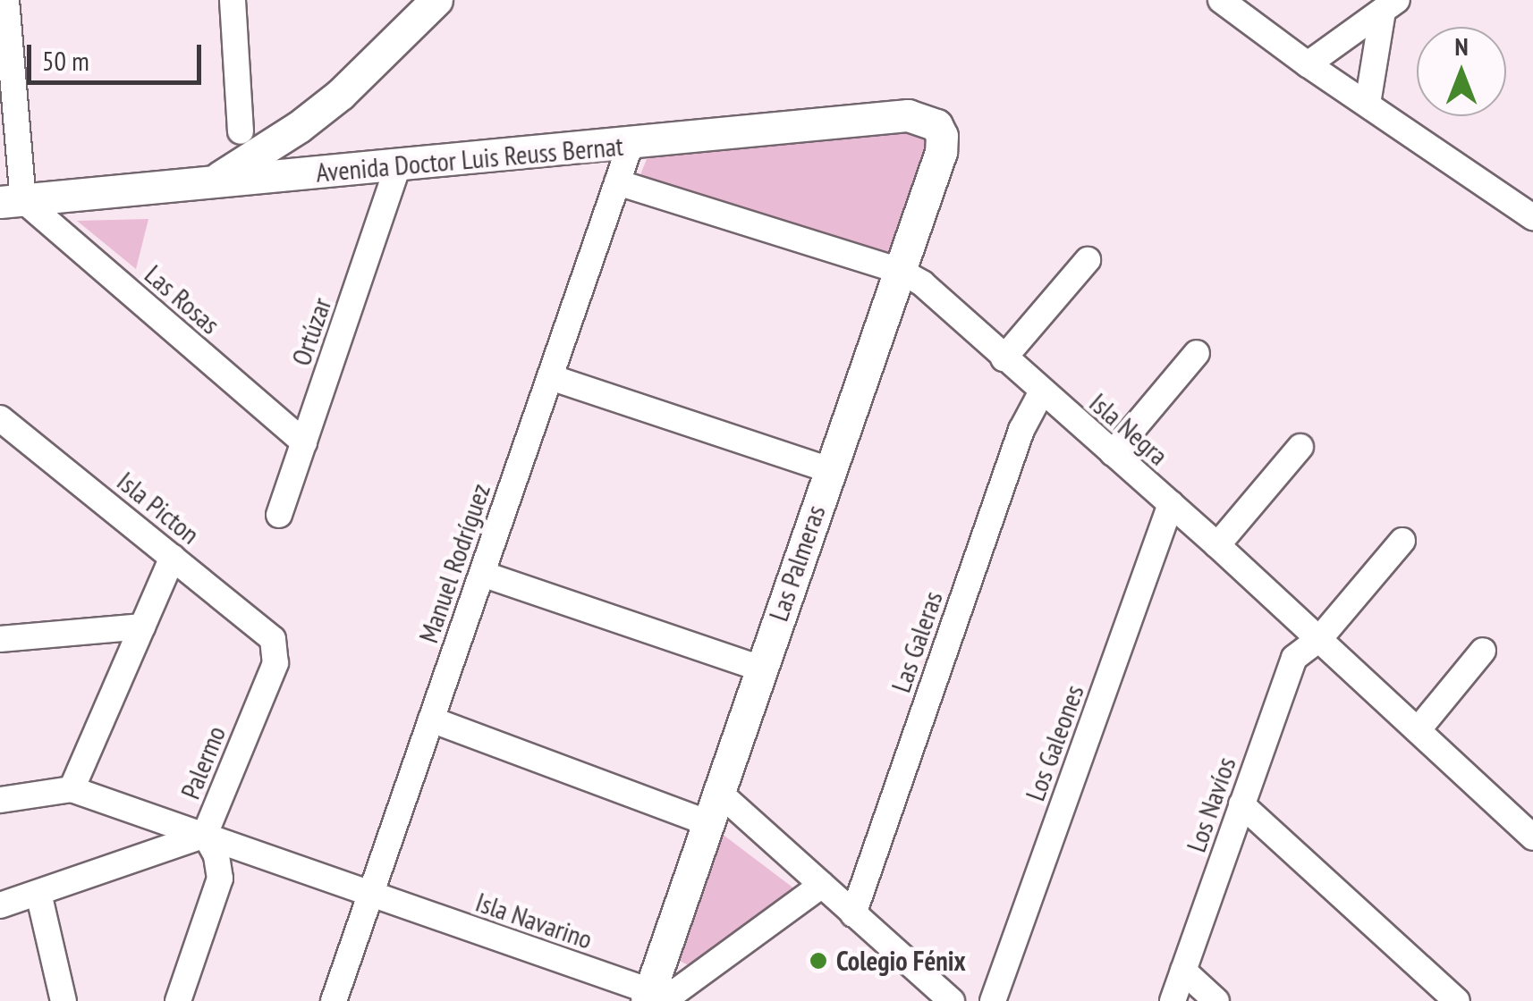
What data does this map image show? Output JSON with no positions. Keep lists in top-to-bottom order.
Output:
{
  "streets": {
    "street": [
      "Avenida Doctor Luis Reuss Bernat",
      "Las Rosas",
      "Ortúzar",
      "Isla Negra",
      "Isla Picton",
      "Manuel Rodríguez",
      "Las Palmeras",
      "Las Galeras",
      "Los Galeones",
      "Palermo",
      "Los Navíos",
      "Isla Navarino"
    ]
  },
  "crossings": [
    ["Avenida Doctor Luis Reuss Bernat", "Las Rosas"],
    ["Avenida Doctor Luis Reuss Bernat", "Ortúzar"],
    ["Avenida Doctor Luis Reuss Bernat", "Manuel Rodríguez"],
    ["Avenida Doctor Luis Reuss Bernat", "Las Palmeras"],
    ["Las Rosas", "Ortúzar"],
    ["Isla Negra", "Manuel Rodríguez"],
    ["Isla Negra", "Las Palmeras"],
    ["Isla Negra", "Las Galeras"],
    ["Isla Negra", "Los Galeones"],
    ["Isla Negra", "Los Navíos"],
    ["Isla Picton", "Palermo"],
    ["Manuel Rodríguez", "Isla Navarino"],
    ["Las Palmeras", "Isla Navarino"],
    ["Palermo", "Isla Navarino"]
  ],
  "places": ["Colegio Fénix"],
  "scale_bar": "50 m",
  "north": "top"
}
